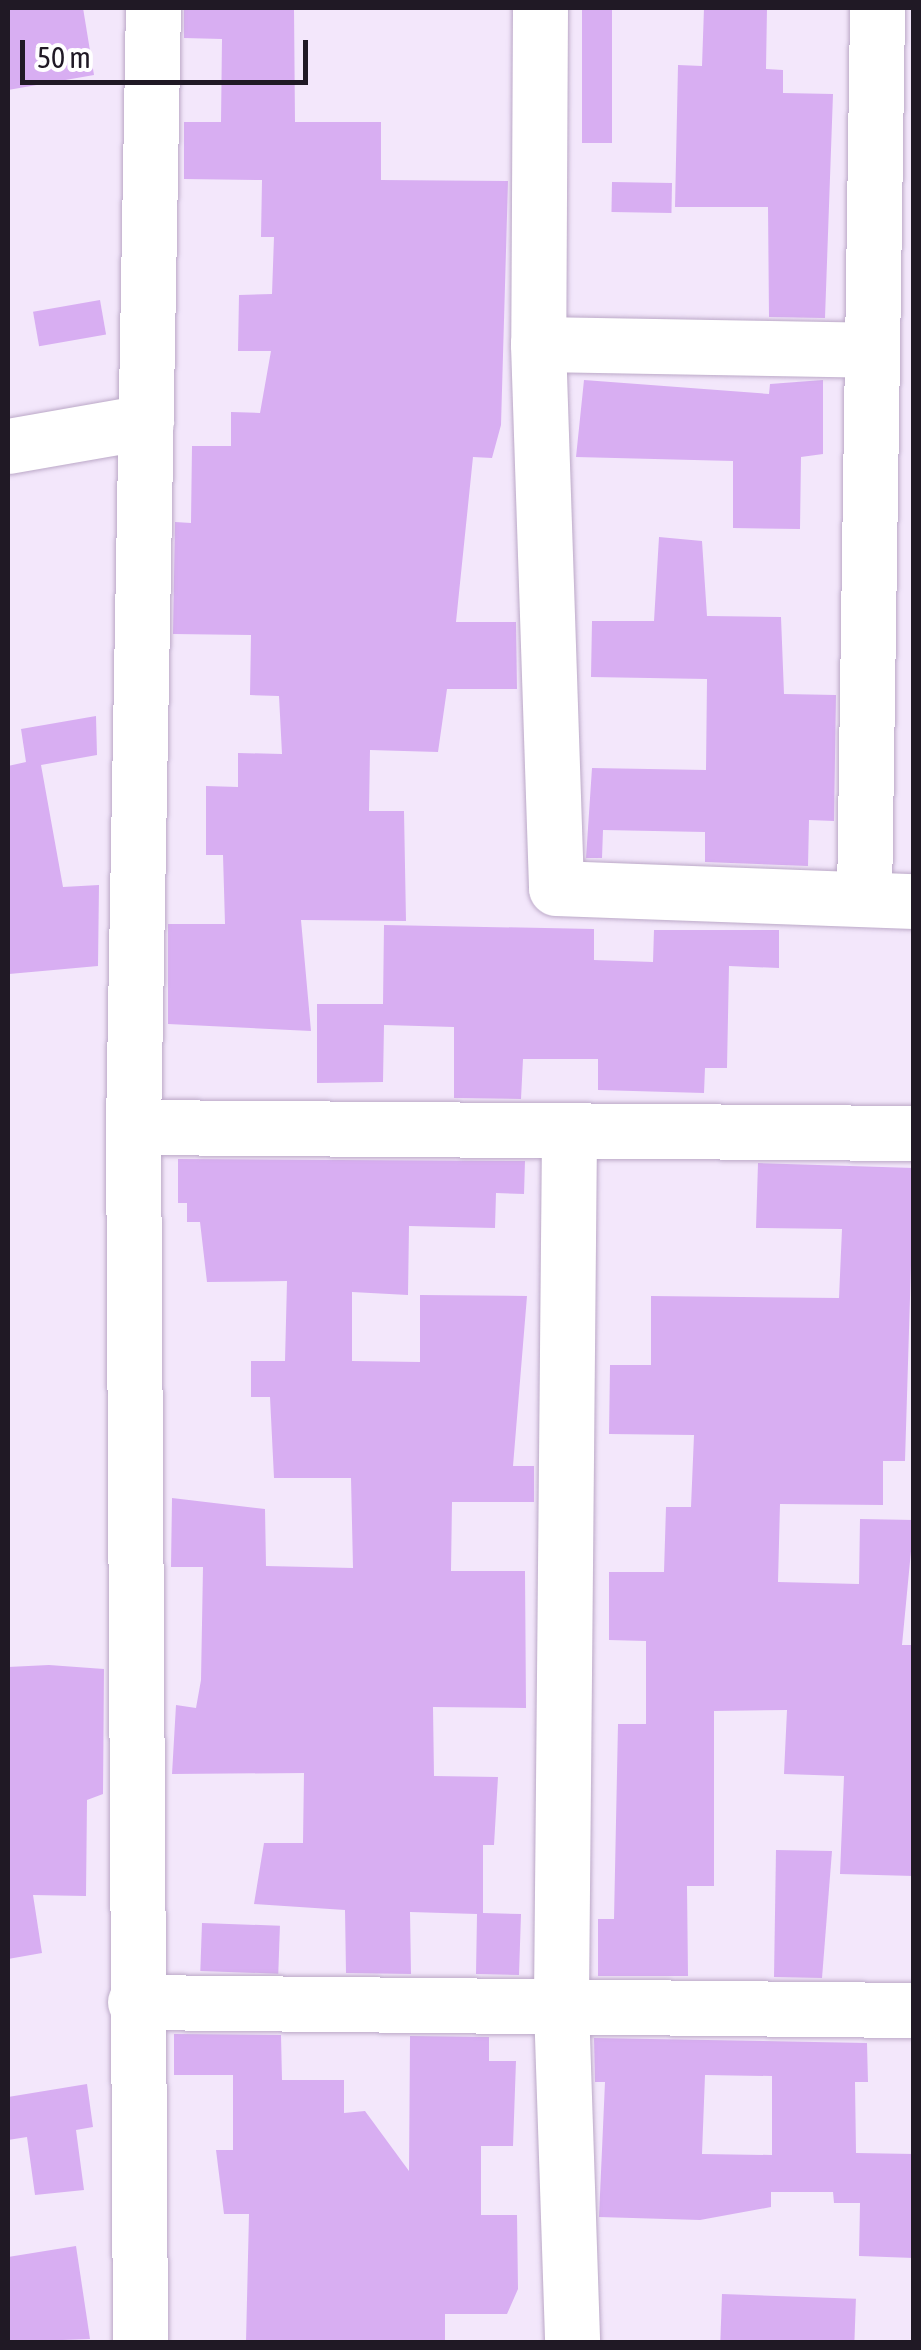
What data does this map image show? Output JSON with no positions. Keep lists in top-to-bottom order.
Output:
{
  "scale_bar": "50 m"
}
